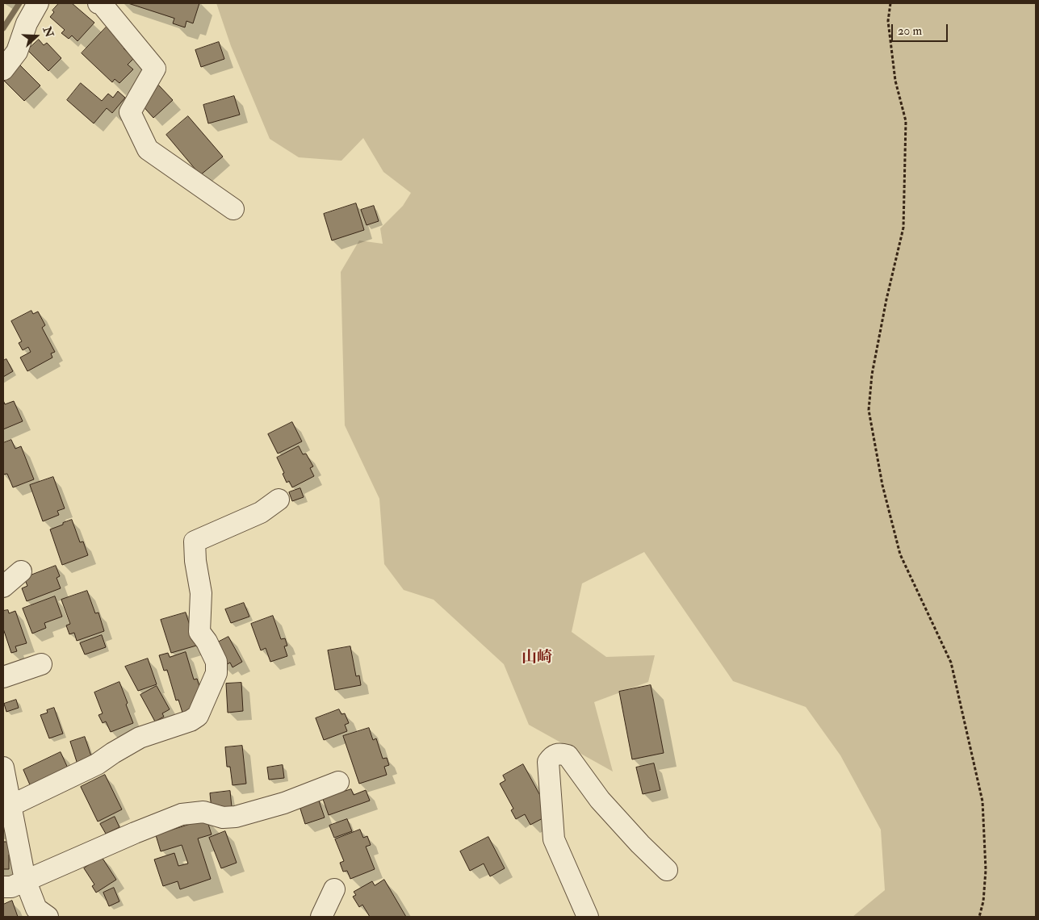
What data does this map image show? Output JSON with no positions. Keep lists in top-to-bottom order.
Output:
{
  "districts": ["山崎"],
  "scale_bar": "20 m",
  "north": "right"
}
